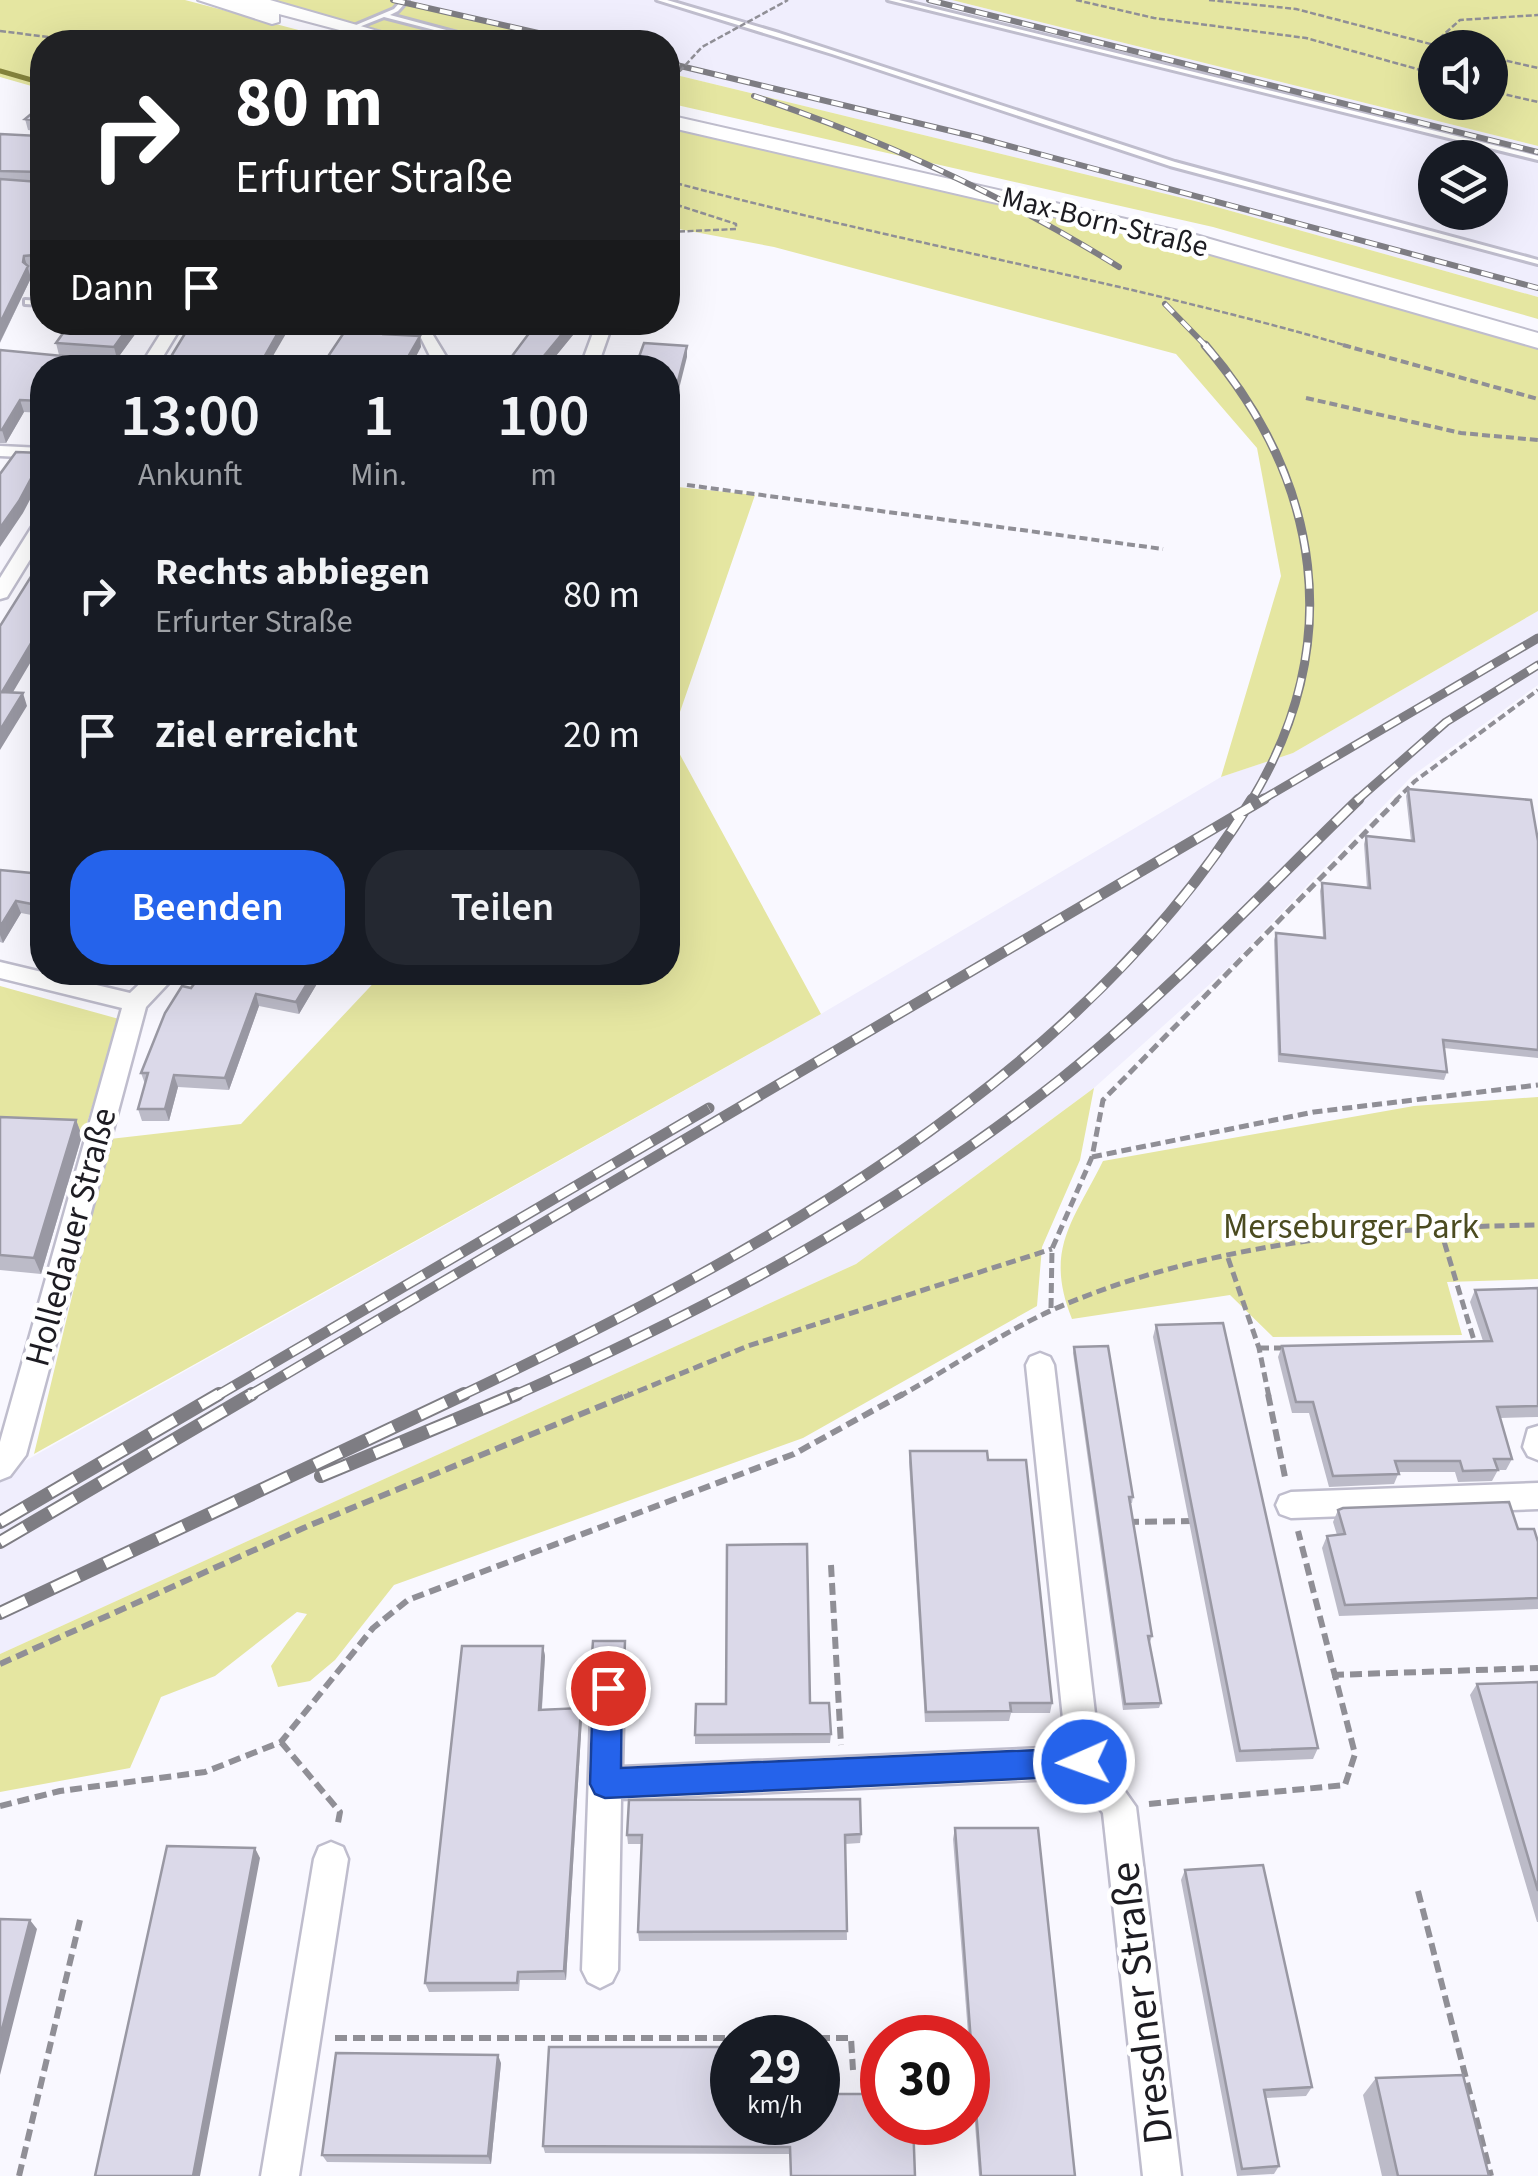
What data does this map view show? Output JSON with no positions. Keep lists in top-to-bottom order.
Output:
{
  "streets": {
    "main road": ["Max-Born-Straße"],
    "street": ["Holledauer Straße", "Dresdner Straße"]
  },
  "parks": ["Merseburger Park"],
  "page": {
    "turn": ["80 m", "Erfurter Straße"],
    "then": "Dann",
    "eta": [
      "13:00",
      "Ankunft",
      "1",
      "Min.",
      "100",
      "m"
    ],
    "list": [
      {
        "name": "Rechts abbiegen",
        "note": "Erfurter Straße",
        "value": "80 m"
      },
      {
        "name": "Ziel erreicht",
        "value": "20 m"
      }
    ],
    "buttons": ["Beenden", "Teilen"],
    "speed": "29 km/h",
    "limit": "30"
  }
}
